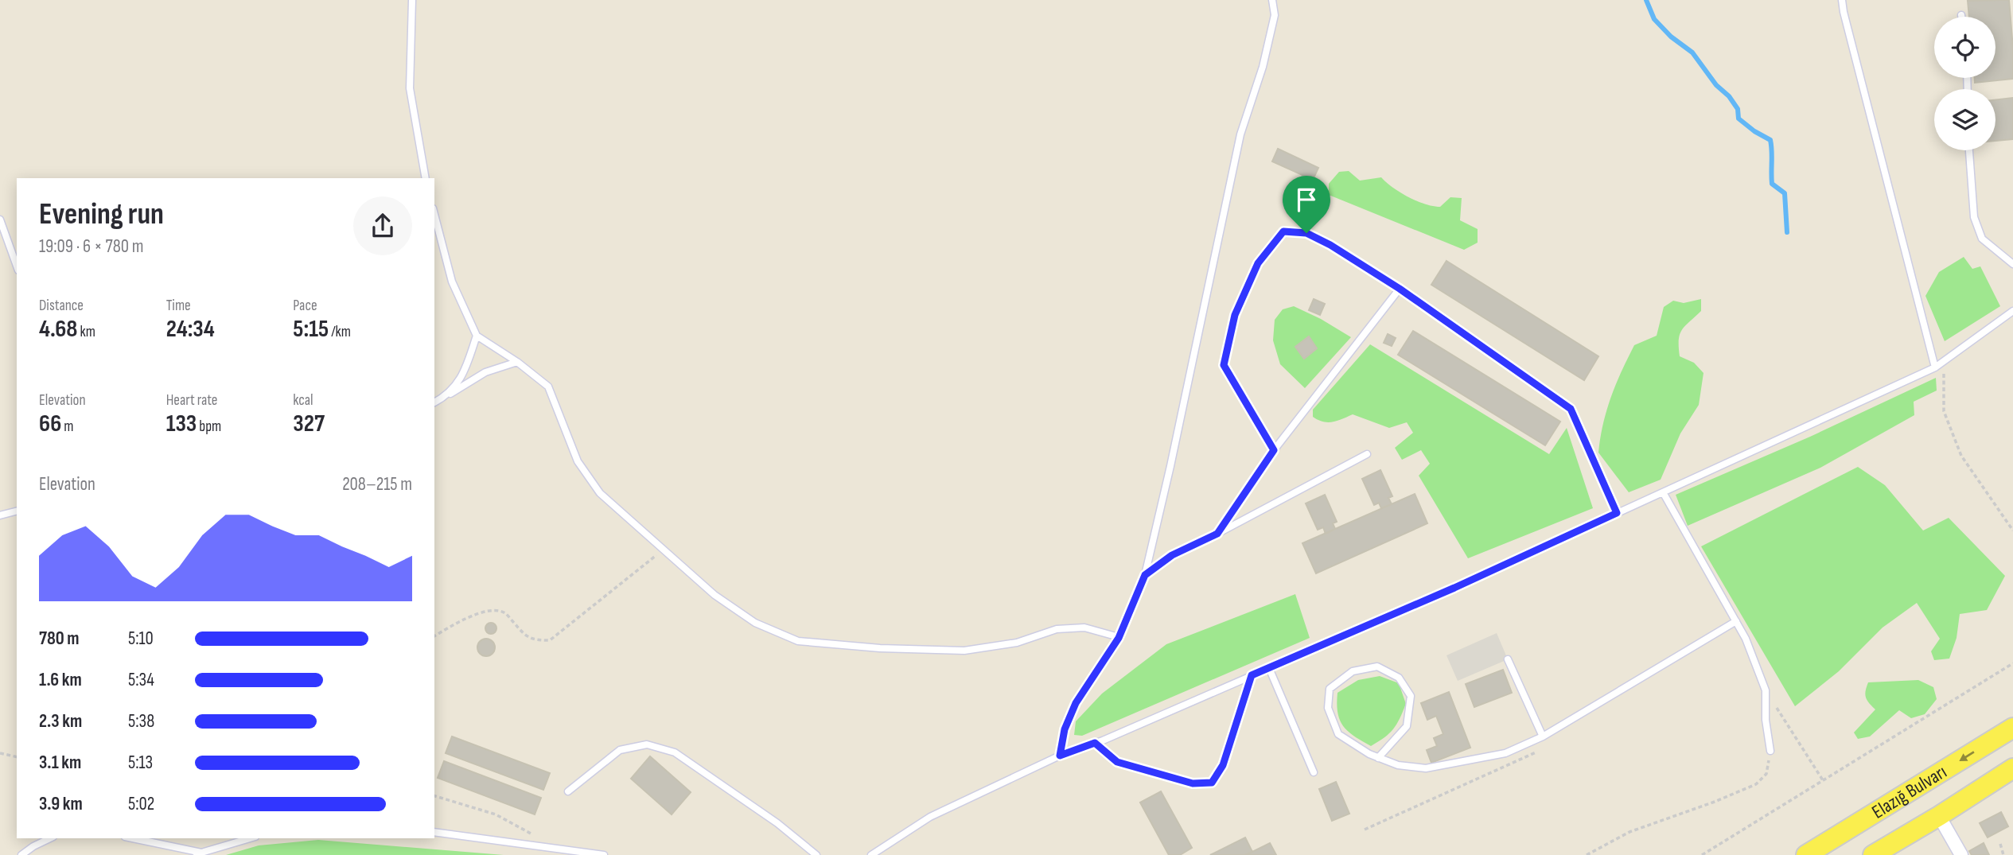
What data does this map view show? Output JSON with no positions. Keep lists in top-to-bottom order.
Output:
{
  "streets": {
    "main road": ["Elazığ Bulvarı"]
  },
  "page": {
    "heading": ["Evening run", "19:09 · 6 × 780 m"],
    "stats": [
      ["Distance", "4.68 km"],
      ["Time", "24:34"],
      ["Pace", "5:15 /km"],
      ["Elevation", "66 m"],
      ["Heart rate", "133 bpm"],
      ["kcal", "327"]
    ],
    "chart": ["Elevation", "208–215 m"],
    "list": [
      {
        "name": "780 m",
        "note": "5:10"
      },
      {
        "name": "1.6 km",
        "note": "5:34"
      },
      {
        "name": "2.3 km",
        "note": "5:38"
      },
      {
        "name": "3.1 km",
        "note": "5:13"
      },
      {
        "name": "3.9 km",
        "note": "5:02"
      }
    ]
  }
}
